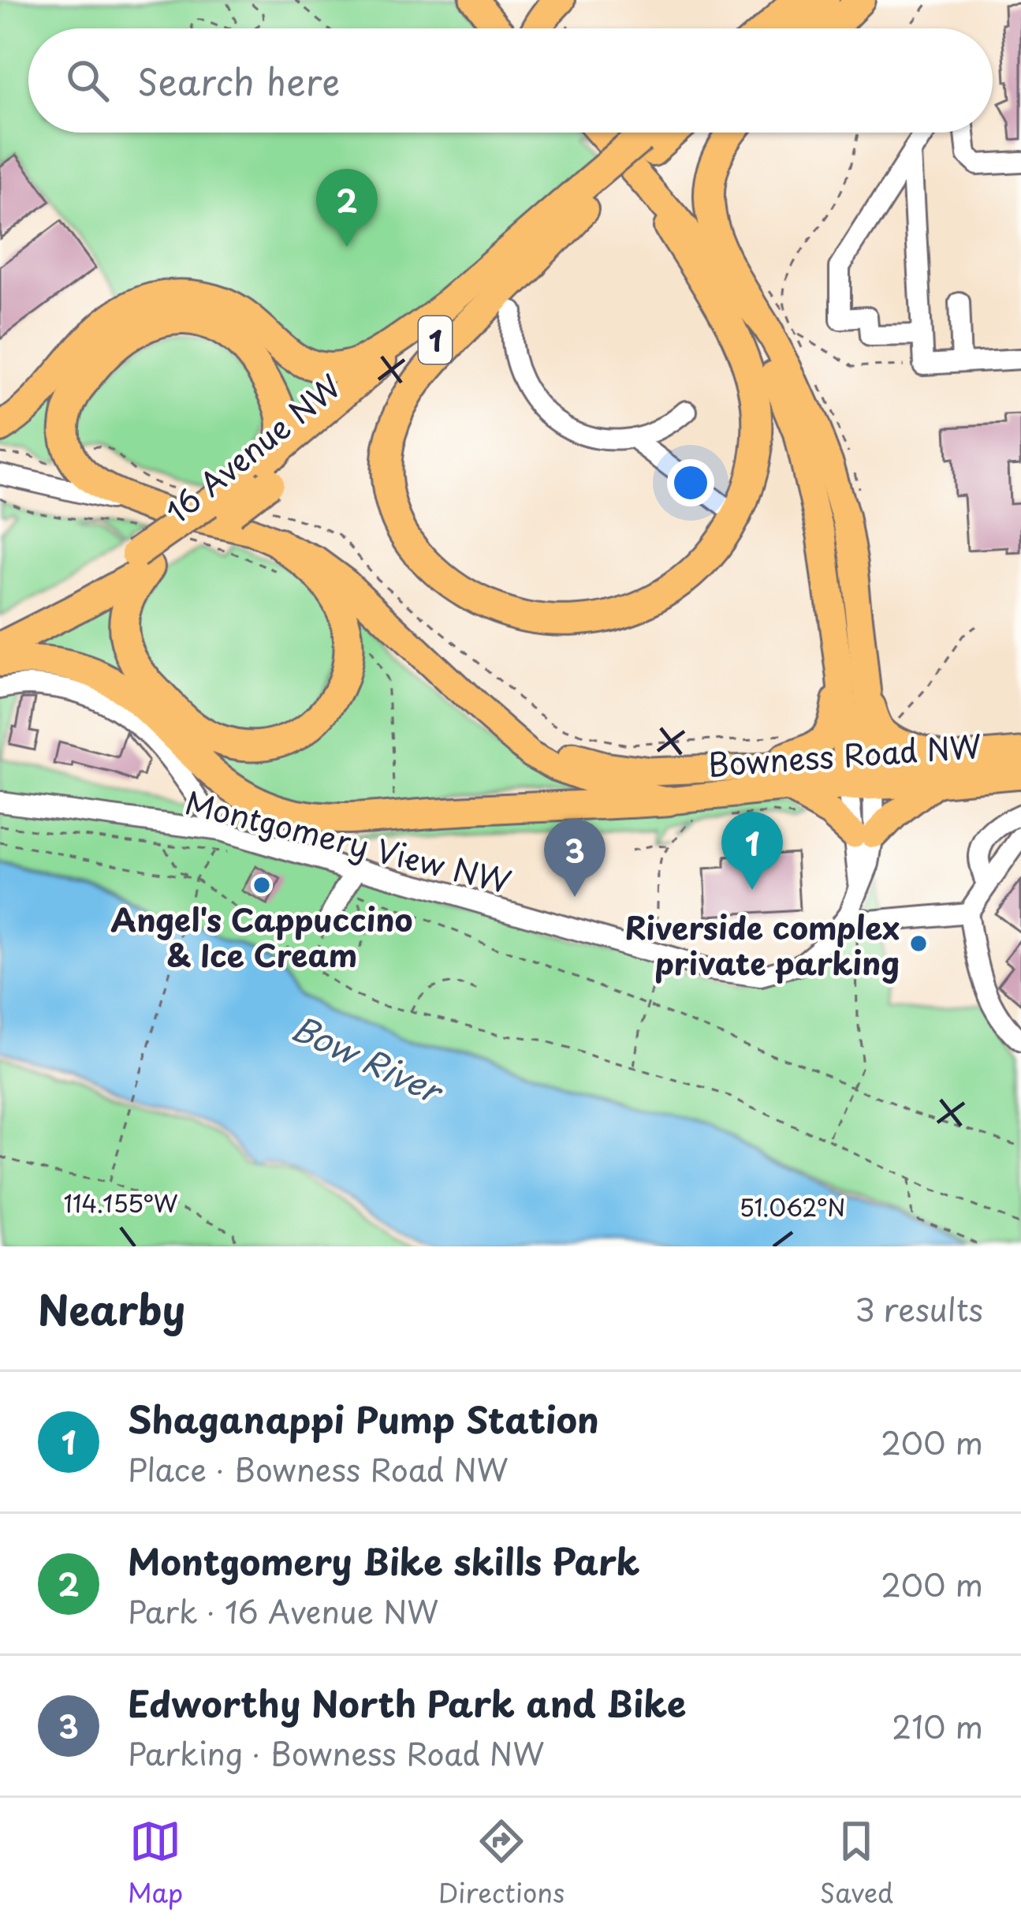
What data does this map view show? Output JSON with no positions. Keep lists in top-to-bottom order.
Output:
{
  "streets": {
    "highway": ["1", "16 Avenue NW"],
    "main road": ["Bowness Road NW"],
    "street": ["Montgomery View NW"]
  },
  "crossings": [
    ["Bowness Road NW", "Montgomery View NW"]
  ],
  "water": ["Bow River"],
  "places": ["Angel's Cappuccino & Ice Cream", "Riverside complex private parking"],
  "page": {
    "search": "Search here",
    "pins": ["2", "1", "3"],
    "heading": ["Nearby", "3 results"],
    "list": [
      {
        "mark": "1",
        "name": "Shaganappi Pump Station",
        "note": "Place · Bowness Road NW",
        "value": "200 m"
      },
      {
        "mark": "2",
        "name": "Montgomery Bike skills Park",
        "note": "Park · 16 Avenue NW",
        "value": "200 m"
      },
      {
        "mark": "3",
        "name": "Edworthy North Park and Bike",
        "note": "Parking · Bowness Road NW",
        "value": "210 m"
      }
    ],
    "nav": ["Map", "Directions", "Saved"]
  },
  "coordinates": ["114.155°W", "51.062°N"]
}
